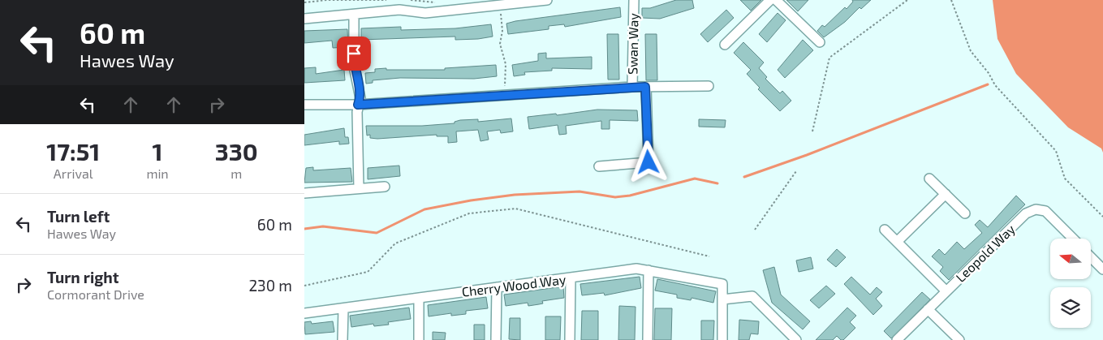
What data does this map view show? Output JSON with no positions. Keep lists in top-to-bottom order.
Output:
{
  "streets": {
    "street": ["Swan Way", "Leopold Way", "Cherry Wood Way"]
  },
  "north": "left",
  "page": {
    "turn": ["60 m", "Hawes Way"],
    "eta": [
      "17:51",
      "Arrival",
      "1",
      "min",
      "330",
      "m"
    ],
    "list": [
      {
        "name": "Turn left",
        "note": "Hawes Way",
        "value": "60 m"
      },
      {
        "name": "Turn right",
        "note": "Cormorant Drive",
        "value": "230 m"
      }
    ]
  }
}
